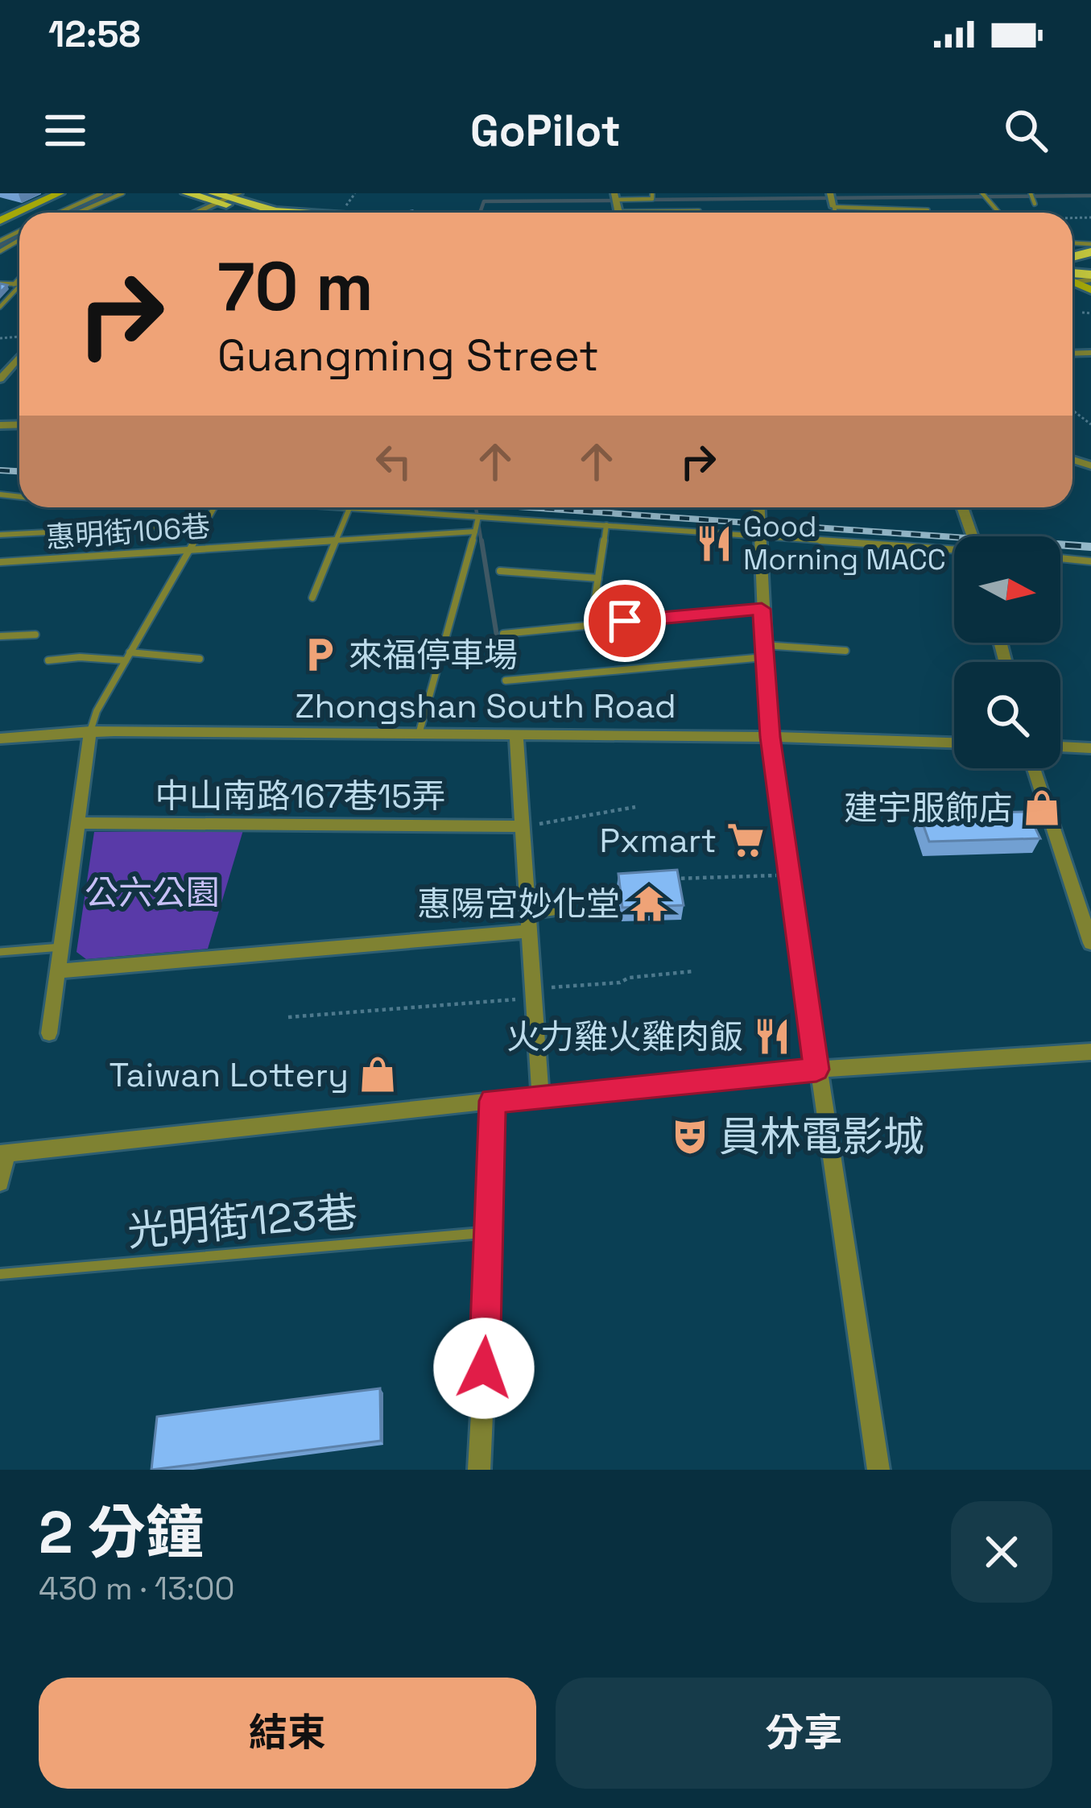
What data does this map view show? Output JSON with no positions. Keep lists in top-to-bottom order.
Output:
{
  "streets": {
    "street": ["Zhongshan South Road", "中山南路167巷15弄"],
    "lane": ["惠明街106巷", "光明街123巷"]
  },
  "parks": ["公六公園"],
  "places": {
    "restaurant": ["Good Morning MACC", "火力雞火雞肉飯"],
    "parking": ["來福停車場"],
    "shop": ["建宇服飾店", "Taiwan Lottery"],
    "supermarket": ["Pxmart"],
    "temple": ["惠陽宮妙化堂"],
    "theatre": ["員林電影城"]
  },
  "north": "right",
  "page": {
    "status": "12:58",
    "header": "GoPilot",
    "turn": ["70 m", "Guangming Street"],
    "heading": ["2 分鐘", "430 m · 13:00"],
    "buttons": ["結束", "分享"]
  }
}
